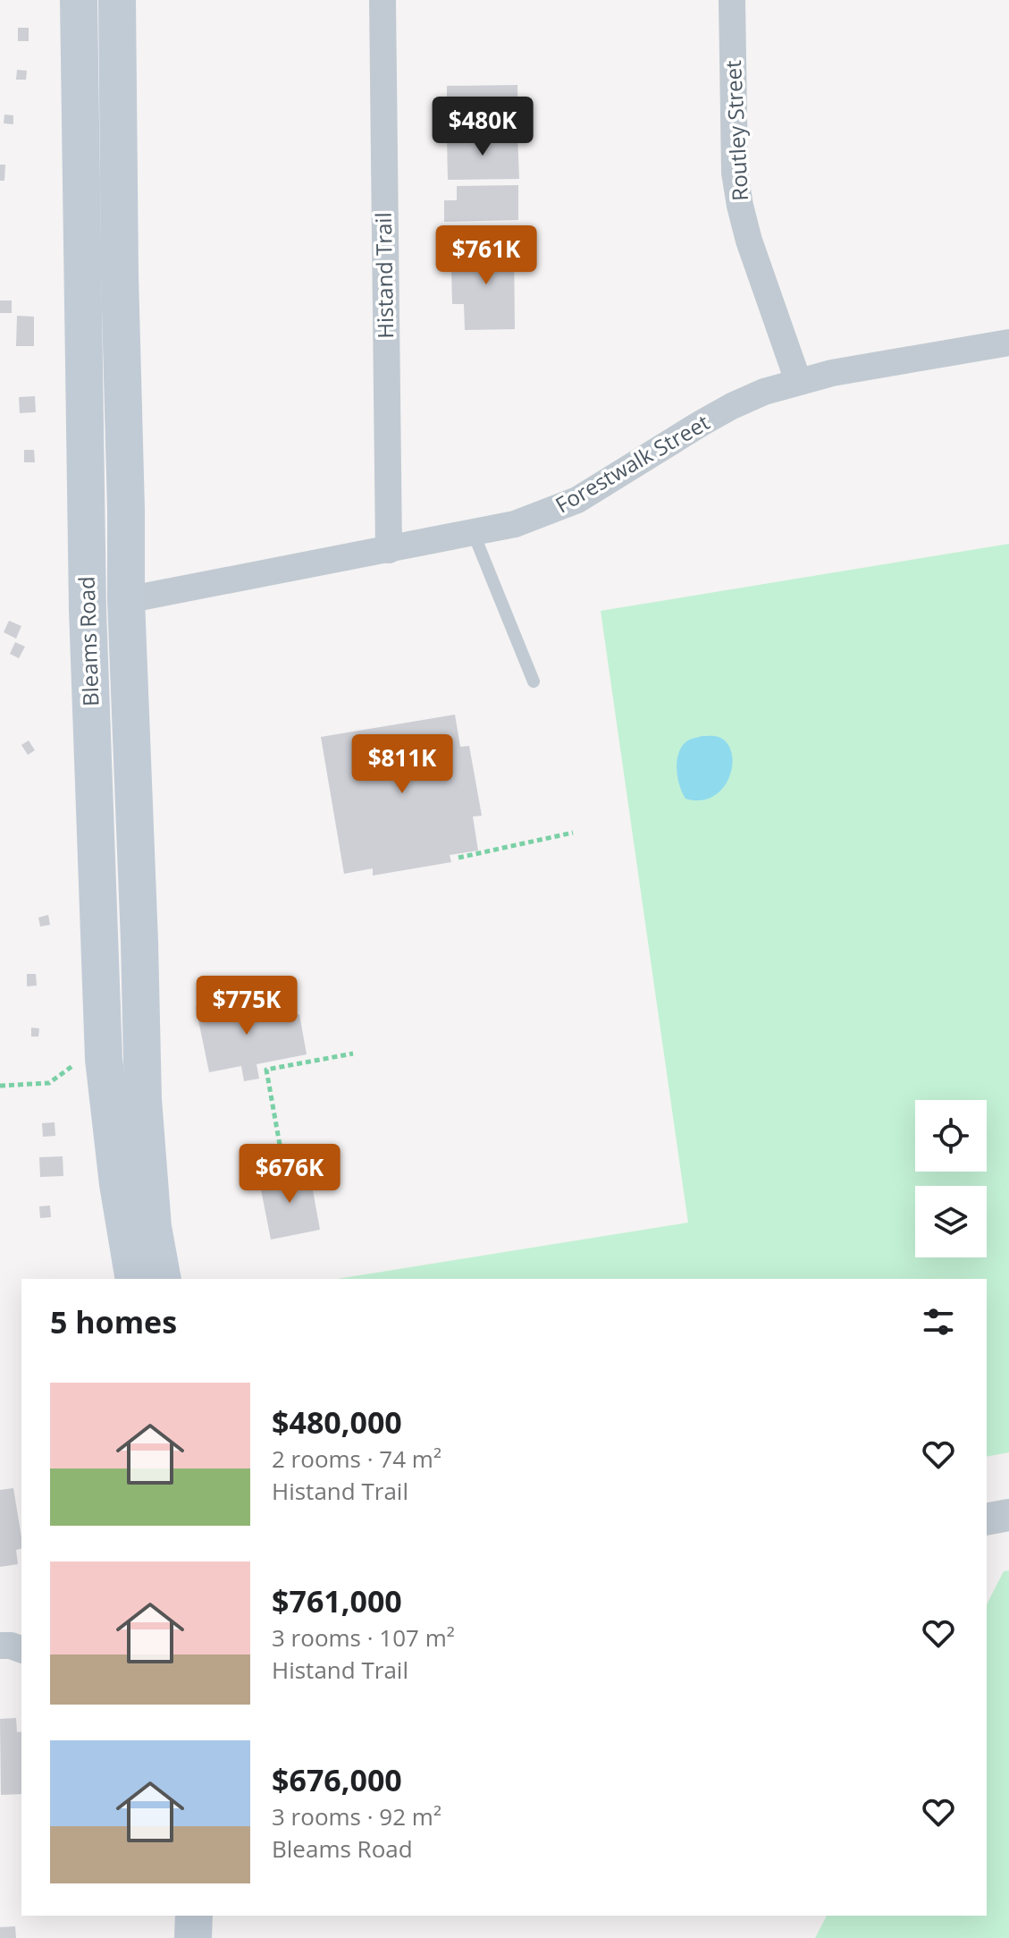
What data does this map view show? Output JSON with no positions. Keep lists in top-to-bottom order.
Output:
{
  "streets": {
    "main road": ["Bleams Road"],
    "street": ["Routley Street", "Histand Trail", "Forestwalk Street"]
  },
  "crossings": [
    ["Routley Street", "Forestwalk Street"],
    ["Histand Trail", "Forestwalk Street"],
    ["Forestwalk Street", "Bleams Road"]
  ],
  "page": {
    "price": [
      "$480K",
      "$761K",
      "$811K",
      "$775K",
      "$676K"
    ],
    "heading": "5 homes",
    "list": [
      {
        "name": "$480,000",
        "note": "2 rooms · 74 m² · Histand Trail"
      },
      {
        "name": "$761,000",
        "note": "3 rooms · 107 m² · Histand Trail"
      },
      {
        "name": "$676,000",
        "note": "3 rooms · 92 m² · Bleams Road"
      }
    ]
  }
}
